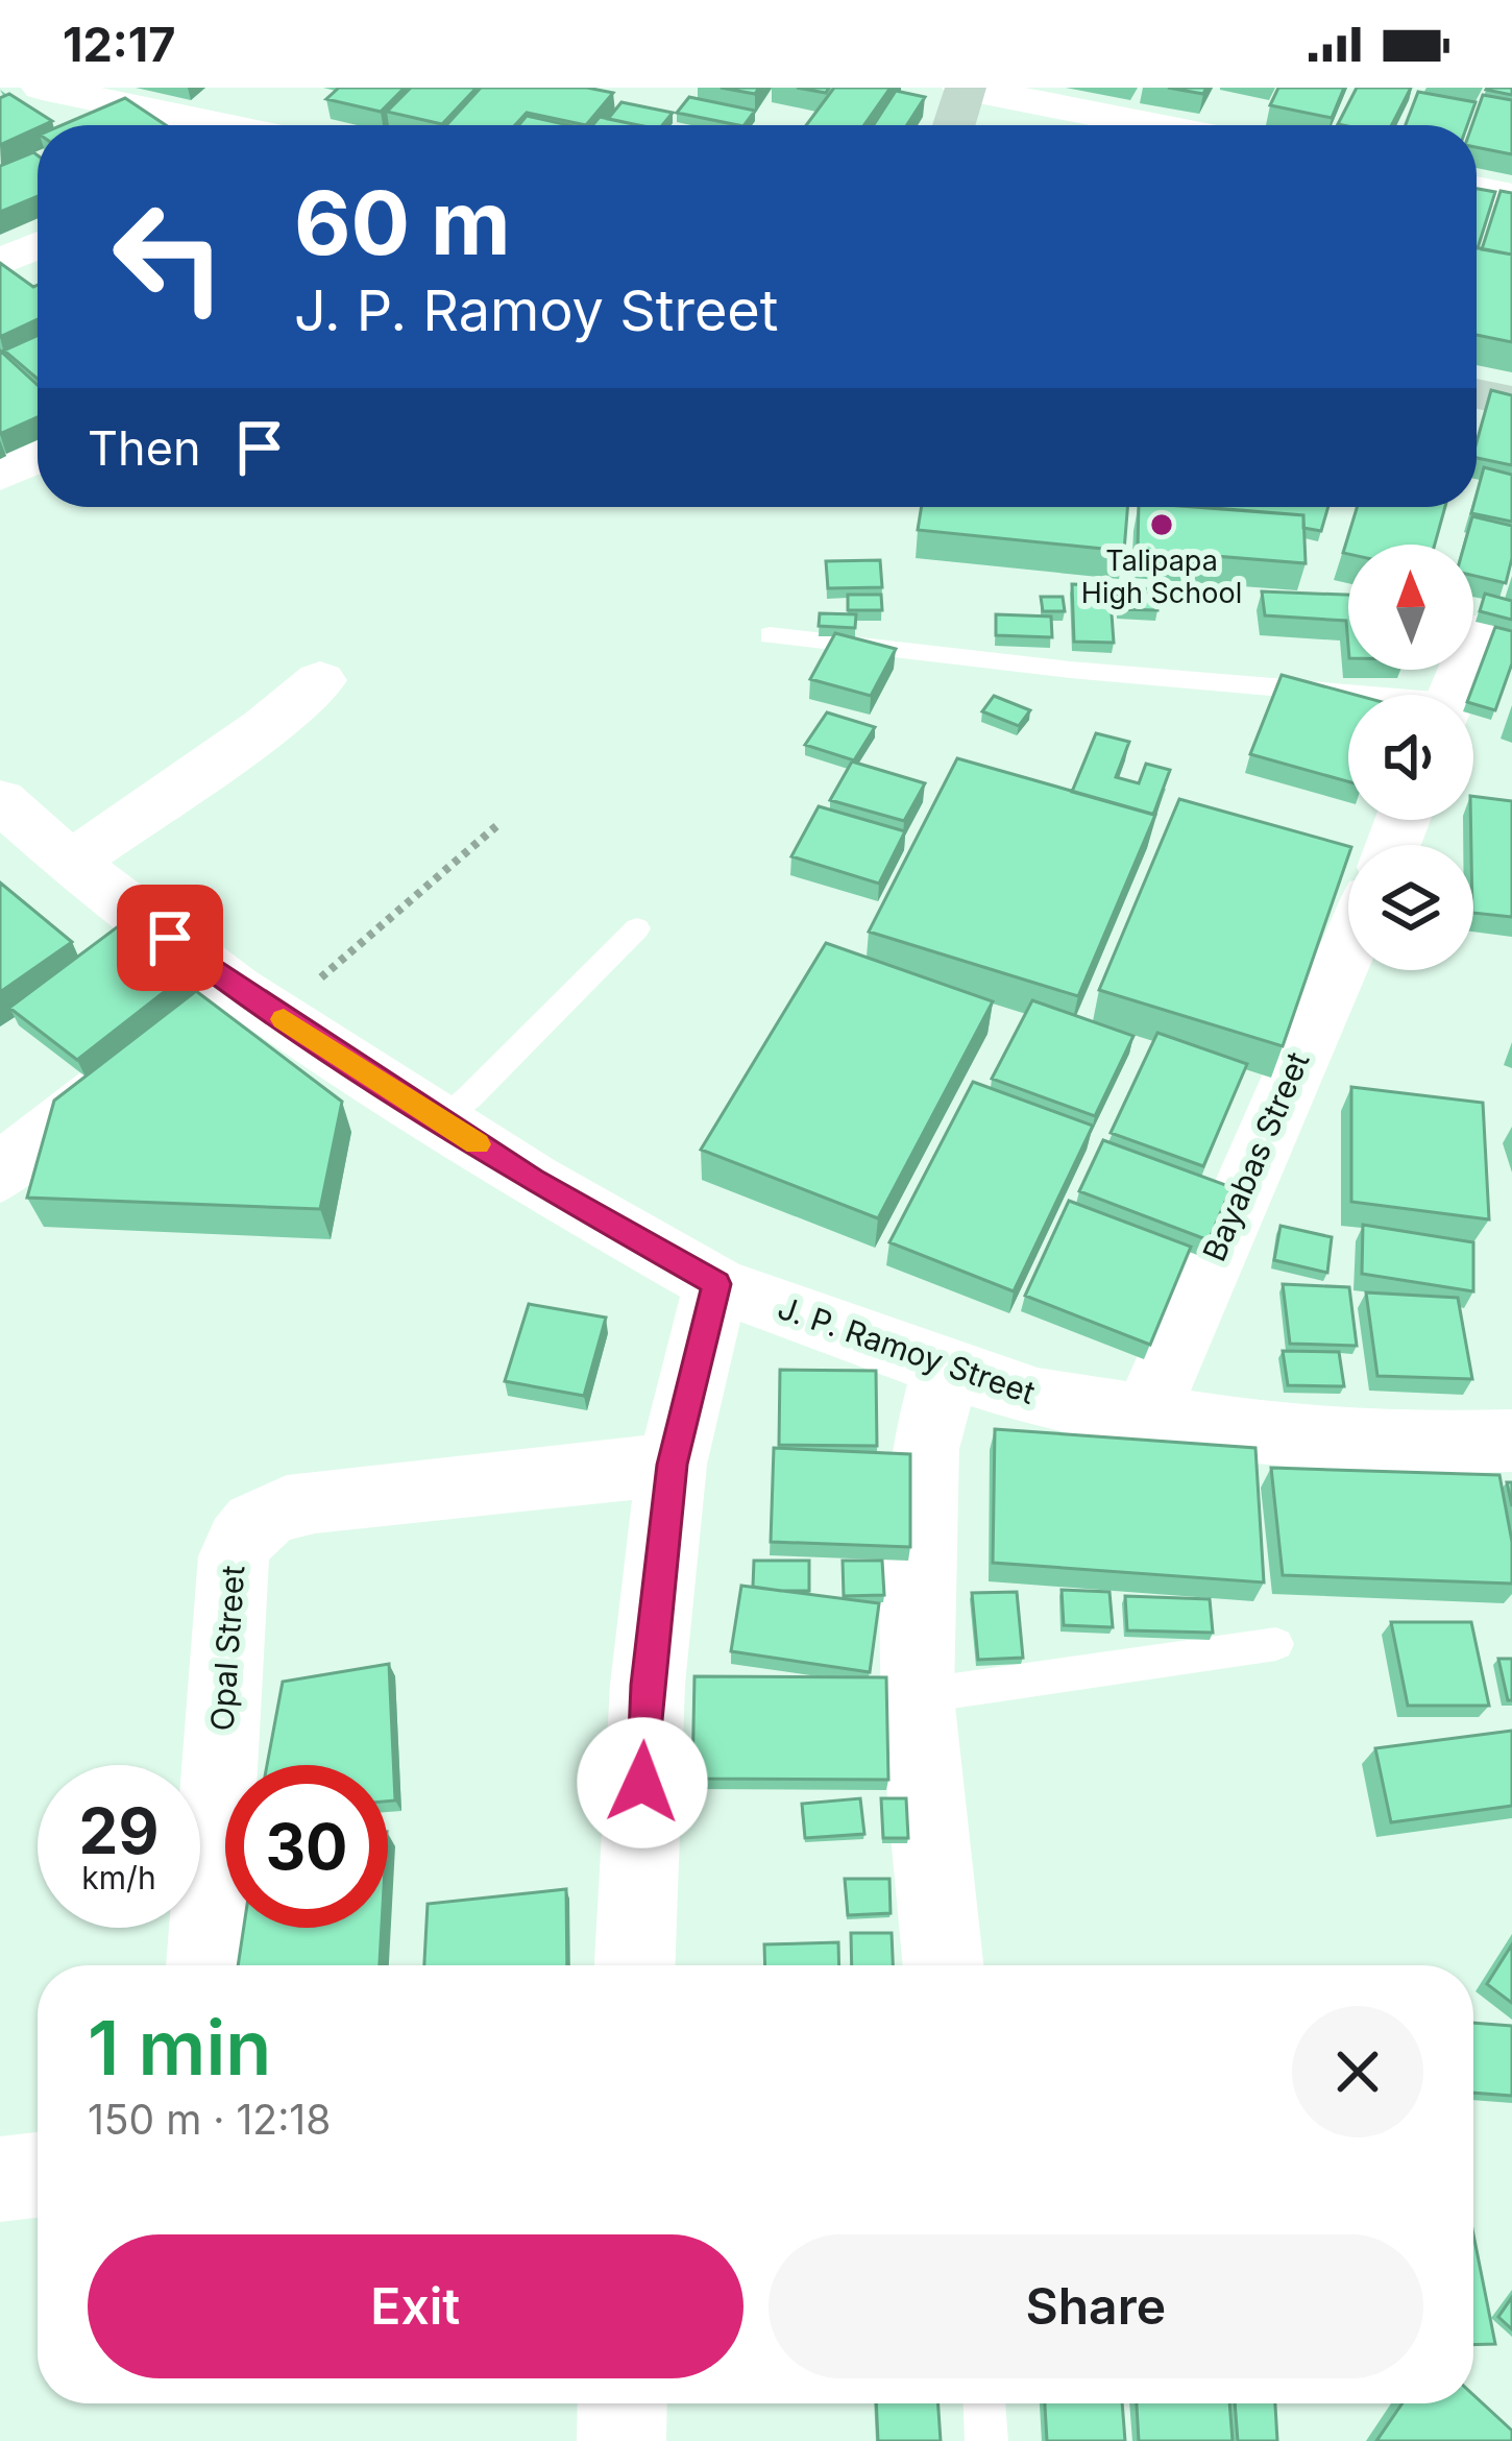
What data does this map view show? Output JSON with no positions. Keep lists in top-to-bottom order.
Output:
{
  "streets": {
    "street": ["Bayabas Street", "J. P. Ramoy Street", "Opal Street"]
  },
  "crossings": [
    ["Bayabas Street", "J. P. Ramoy Street"]
  ],
  "places": ["Talipapa High School"],
  "north": "top",
  "page": {
    "status": "12:17",
    "turn": ["60 m", "J. P. Ramoy Street"],
    "then": "Then",
    "speed": "29 km/h",
    "limit": "30",
    "heading": ["1 min", "150 m · 12:18"],
    "buttons": ["Exit", "Share"]
  }
}
